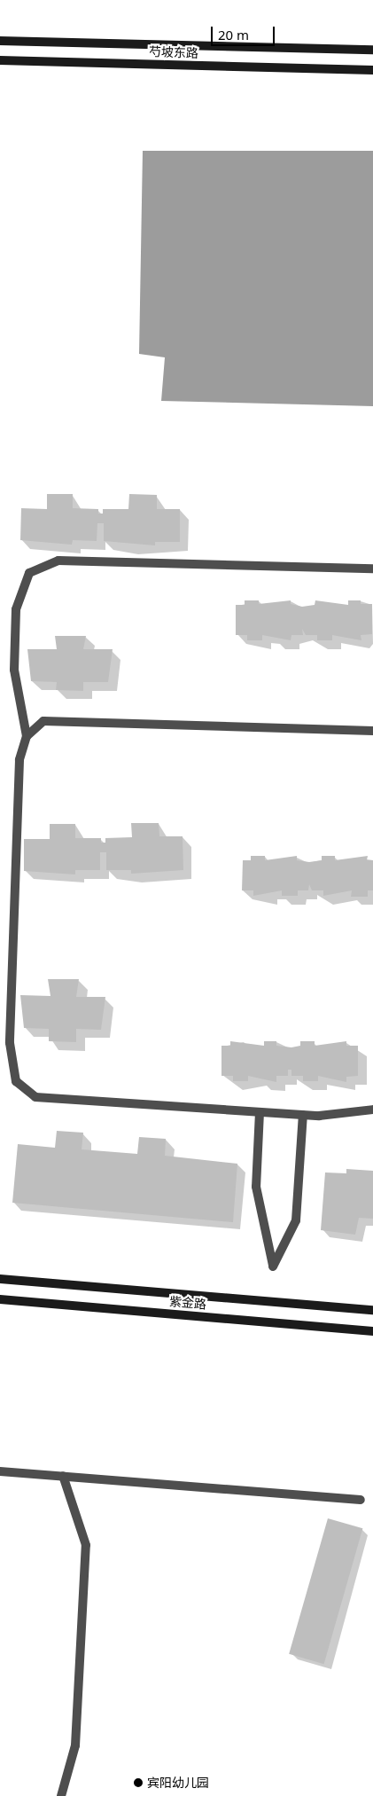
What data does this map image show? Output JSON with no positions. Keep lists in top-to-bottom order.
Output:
{
  "streets": {
    "street": ["芍坡东路", "紫金路"]
  },
  "places": ["宾阳幼儿园"],
  "scale_bar": "20 m"
}
